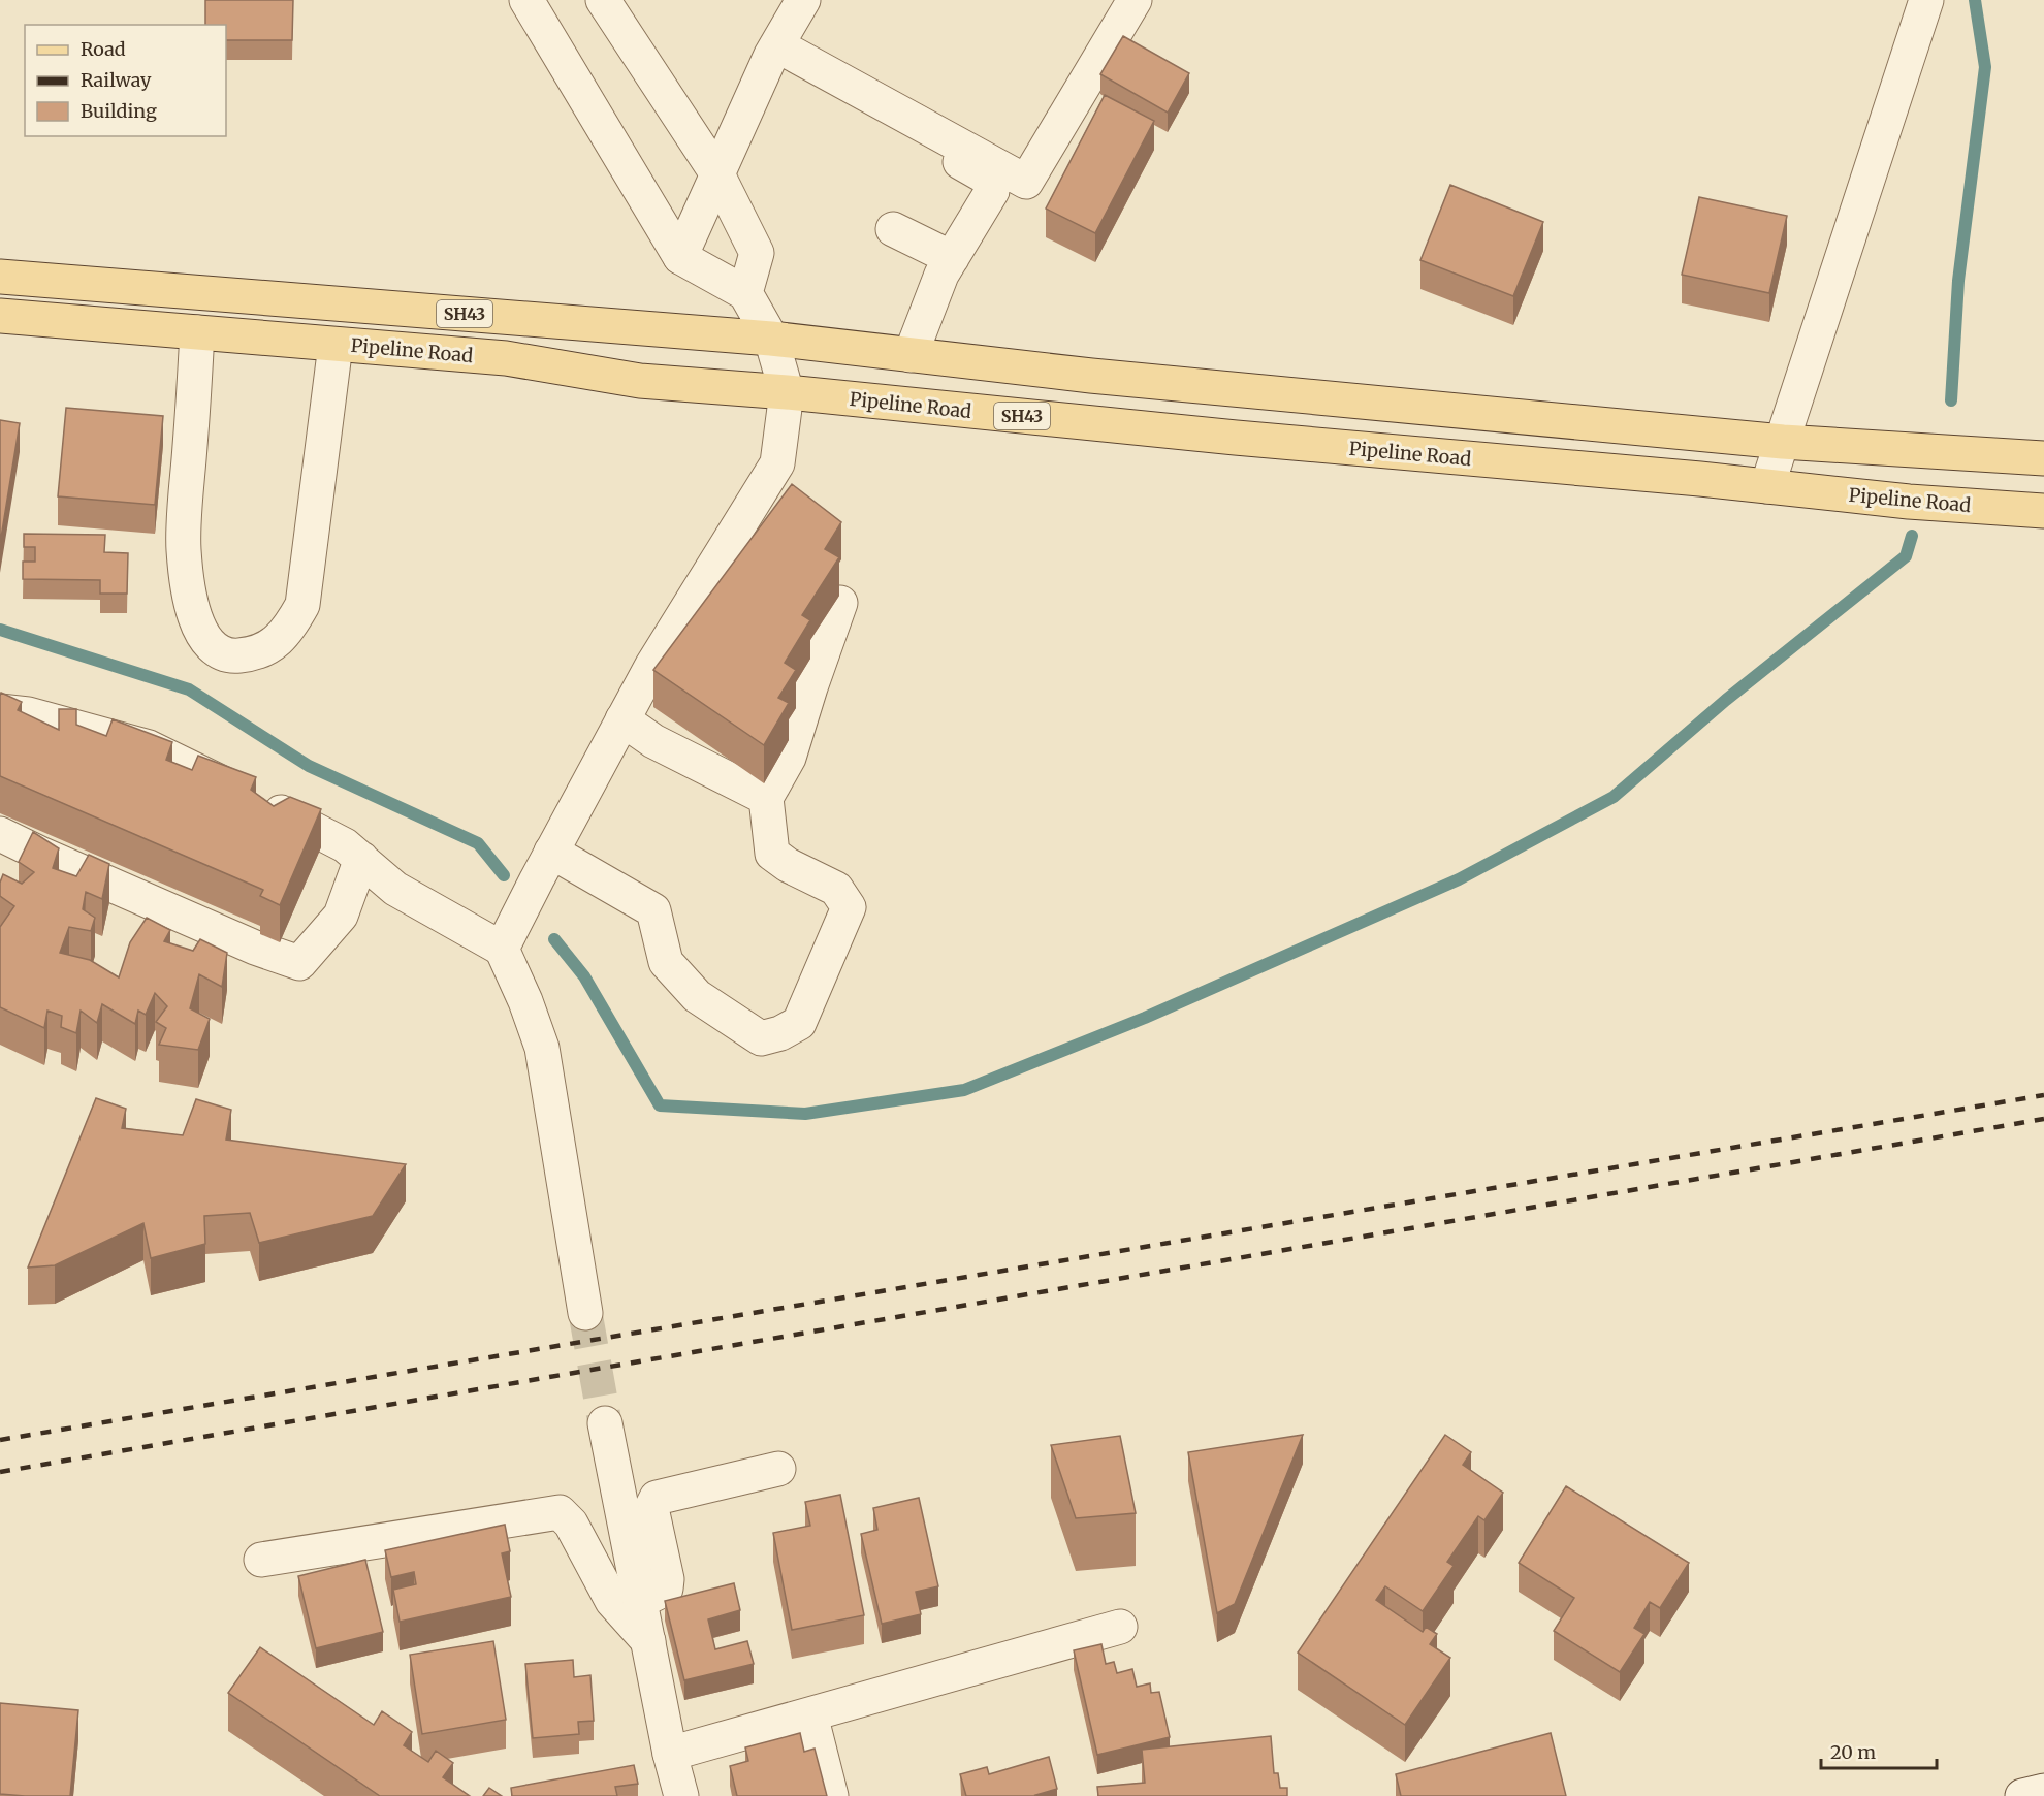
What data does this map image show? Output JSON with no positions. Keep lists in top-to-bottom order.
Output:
{
  "streets": {
    "main road": ["SH43", "Pipeline Road"]
  },
  "legend": ["Road", "Railway", "Building"],
  "scale_bar": "20 m"
}
